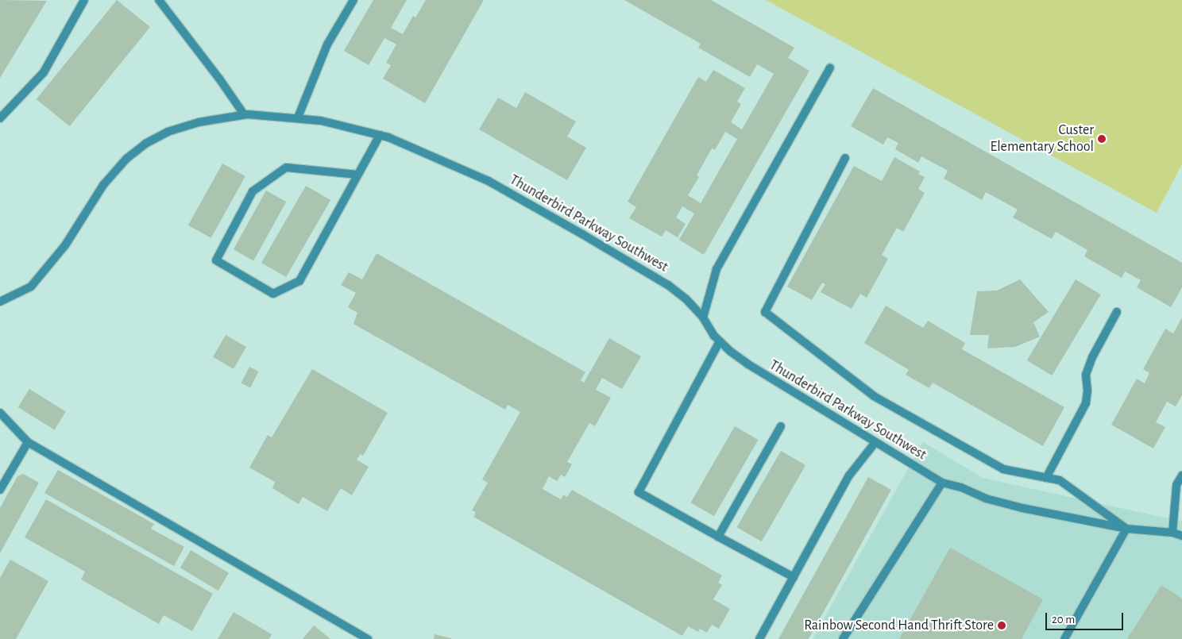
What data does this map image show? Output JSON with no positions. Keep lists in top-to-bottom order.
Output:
{
  "streets": {
    "street": ["Thunderbird Parkway Southwest"]
  },
  "places": ["Custer Elementary School", "Rainbow Second Hand Thrift Store"],
  "scale_bar": "20 m"
}
